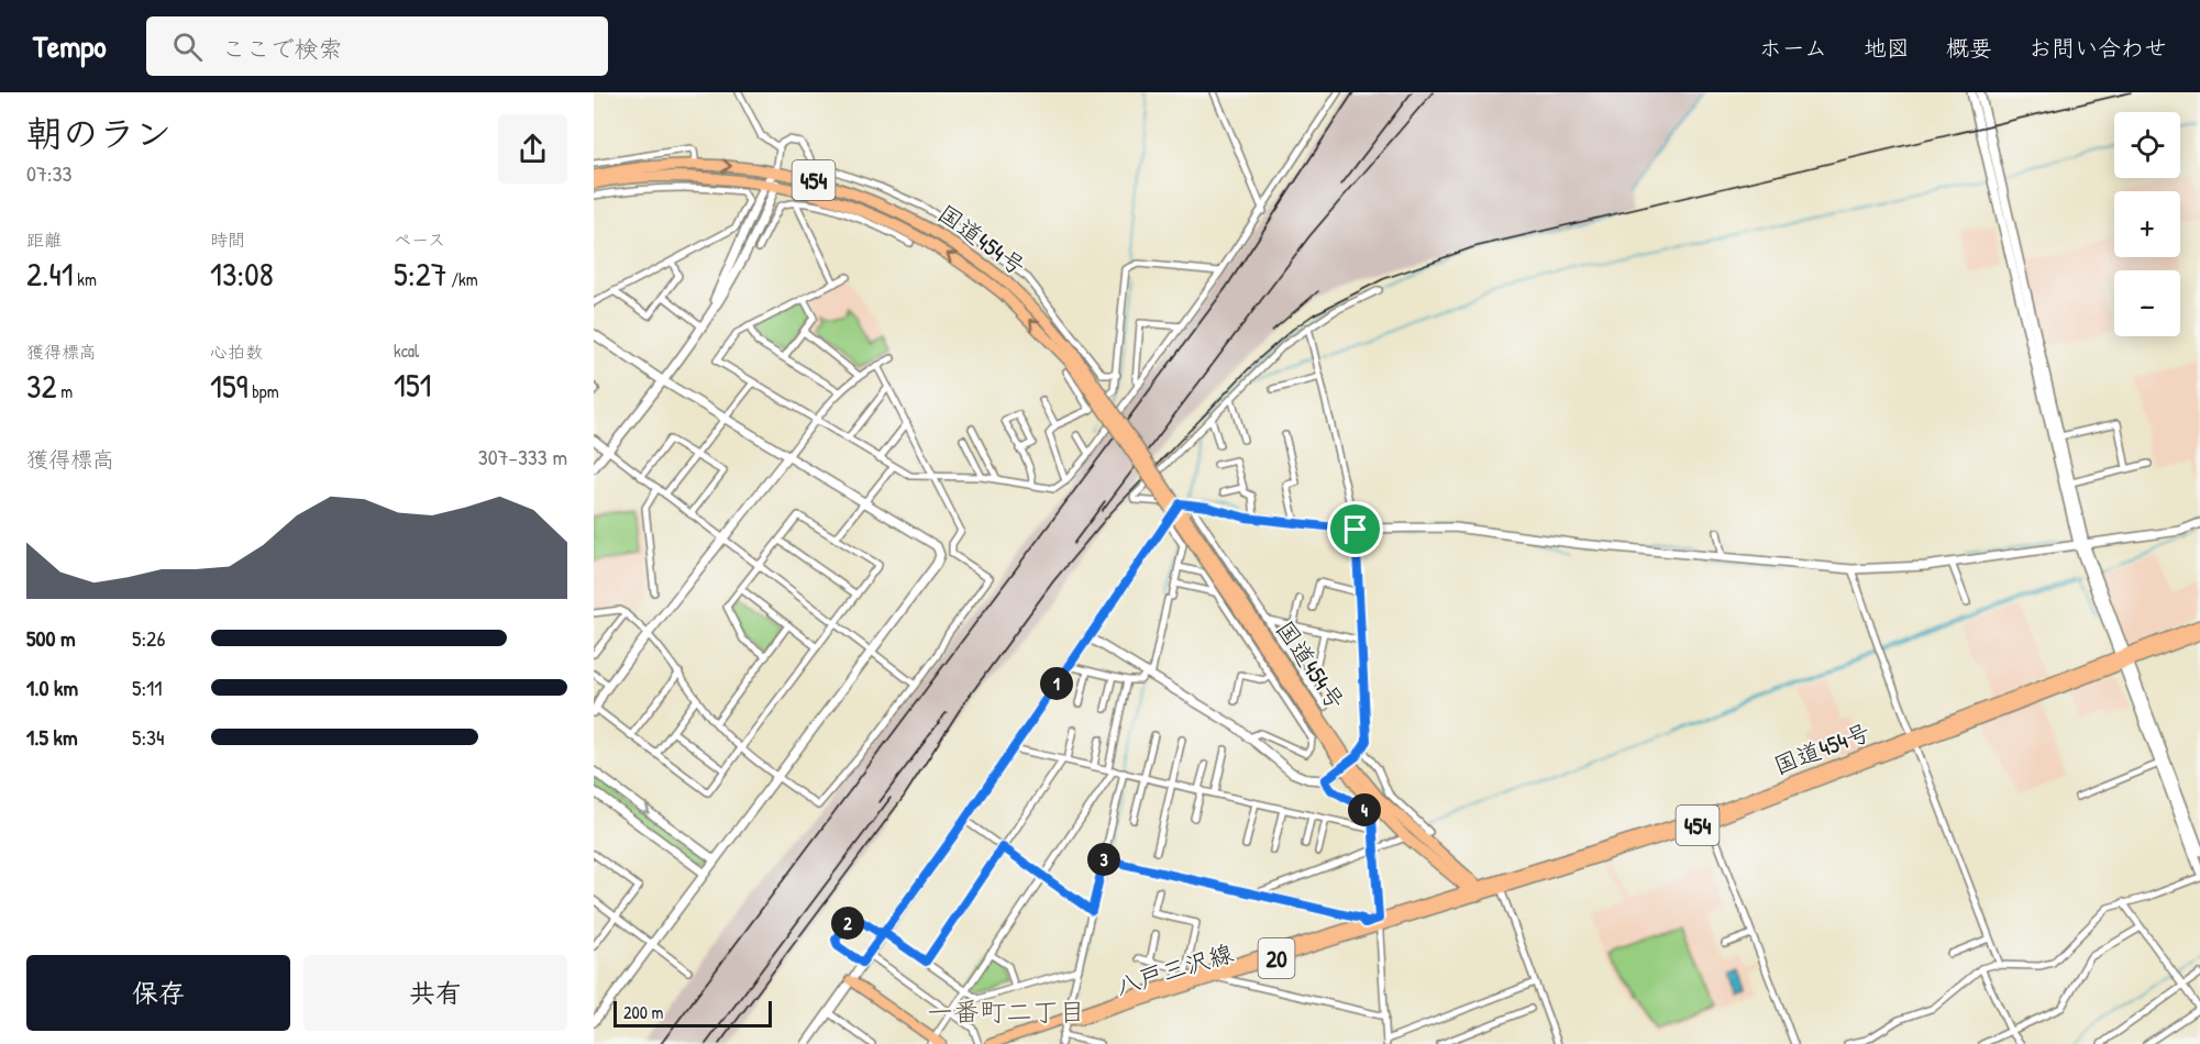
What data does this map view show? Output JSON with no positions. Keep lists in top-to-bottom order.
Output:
{
  "streets": {
    "highway": ["454", "国道454号"],
    "main road": ["20", "八戸三沢線"]
  },
  "crossings": [
    ["国道454号", "八戸三沢線"]
  ],
  "districts": ["一番町二丁目"],
  "scale_bar": "200 m",
  "page": {
    "header": "Tempo",
    "search": "ここで検索",
    "nav": [
      "ホーム",
      "地図",
      "概要",
      "お問い合わせ"
    ],
    "heading": ["朝のラン", "07:33"],
    "map_buttons": ["+", "−"],
    "stats": [
      ["距離", "2.41 km"],
      ["時間", "13:08"],
      ["ペース", "5:27 /km"],
      ["獲得標高", "32 m"],
      ["心拍数", "159 bpm"],
      ["kcal", "151"]
    ],
    "chart": ["獲得標高", "307–333 m"],
    "list": [
      {
        "name": "500 m",
        "note": "5:26"
      },
      {
        "name": "1.0 km",
        "note": "5:11"
      },
      {
        "name": "1.5 km",
        "note": "5:34"
      }
    ],
    "pins": [
      "1",
      "4",
      "3",
      "2"
    ],
    "buttons": ["保存", "共有"],
    "scale": "200 m"
  }
}
